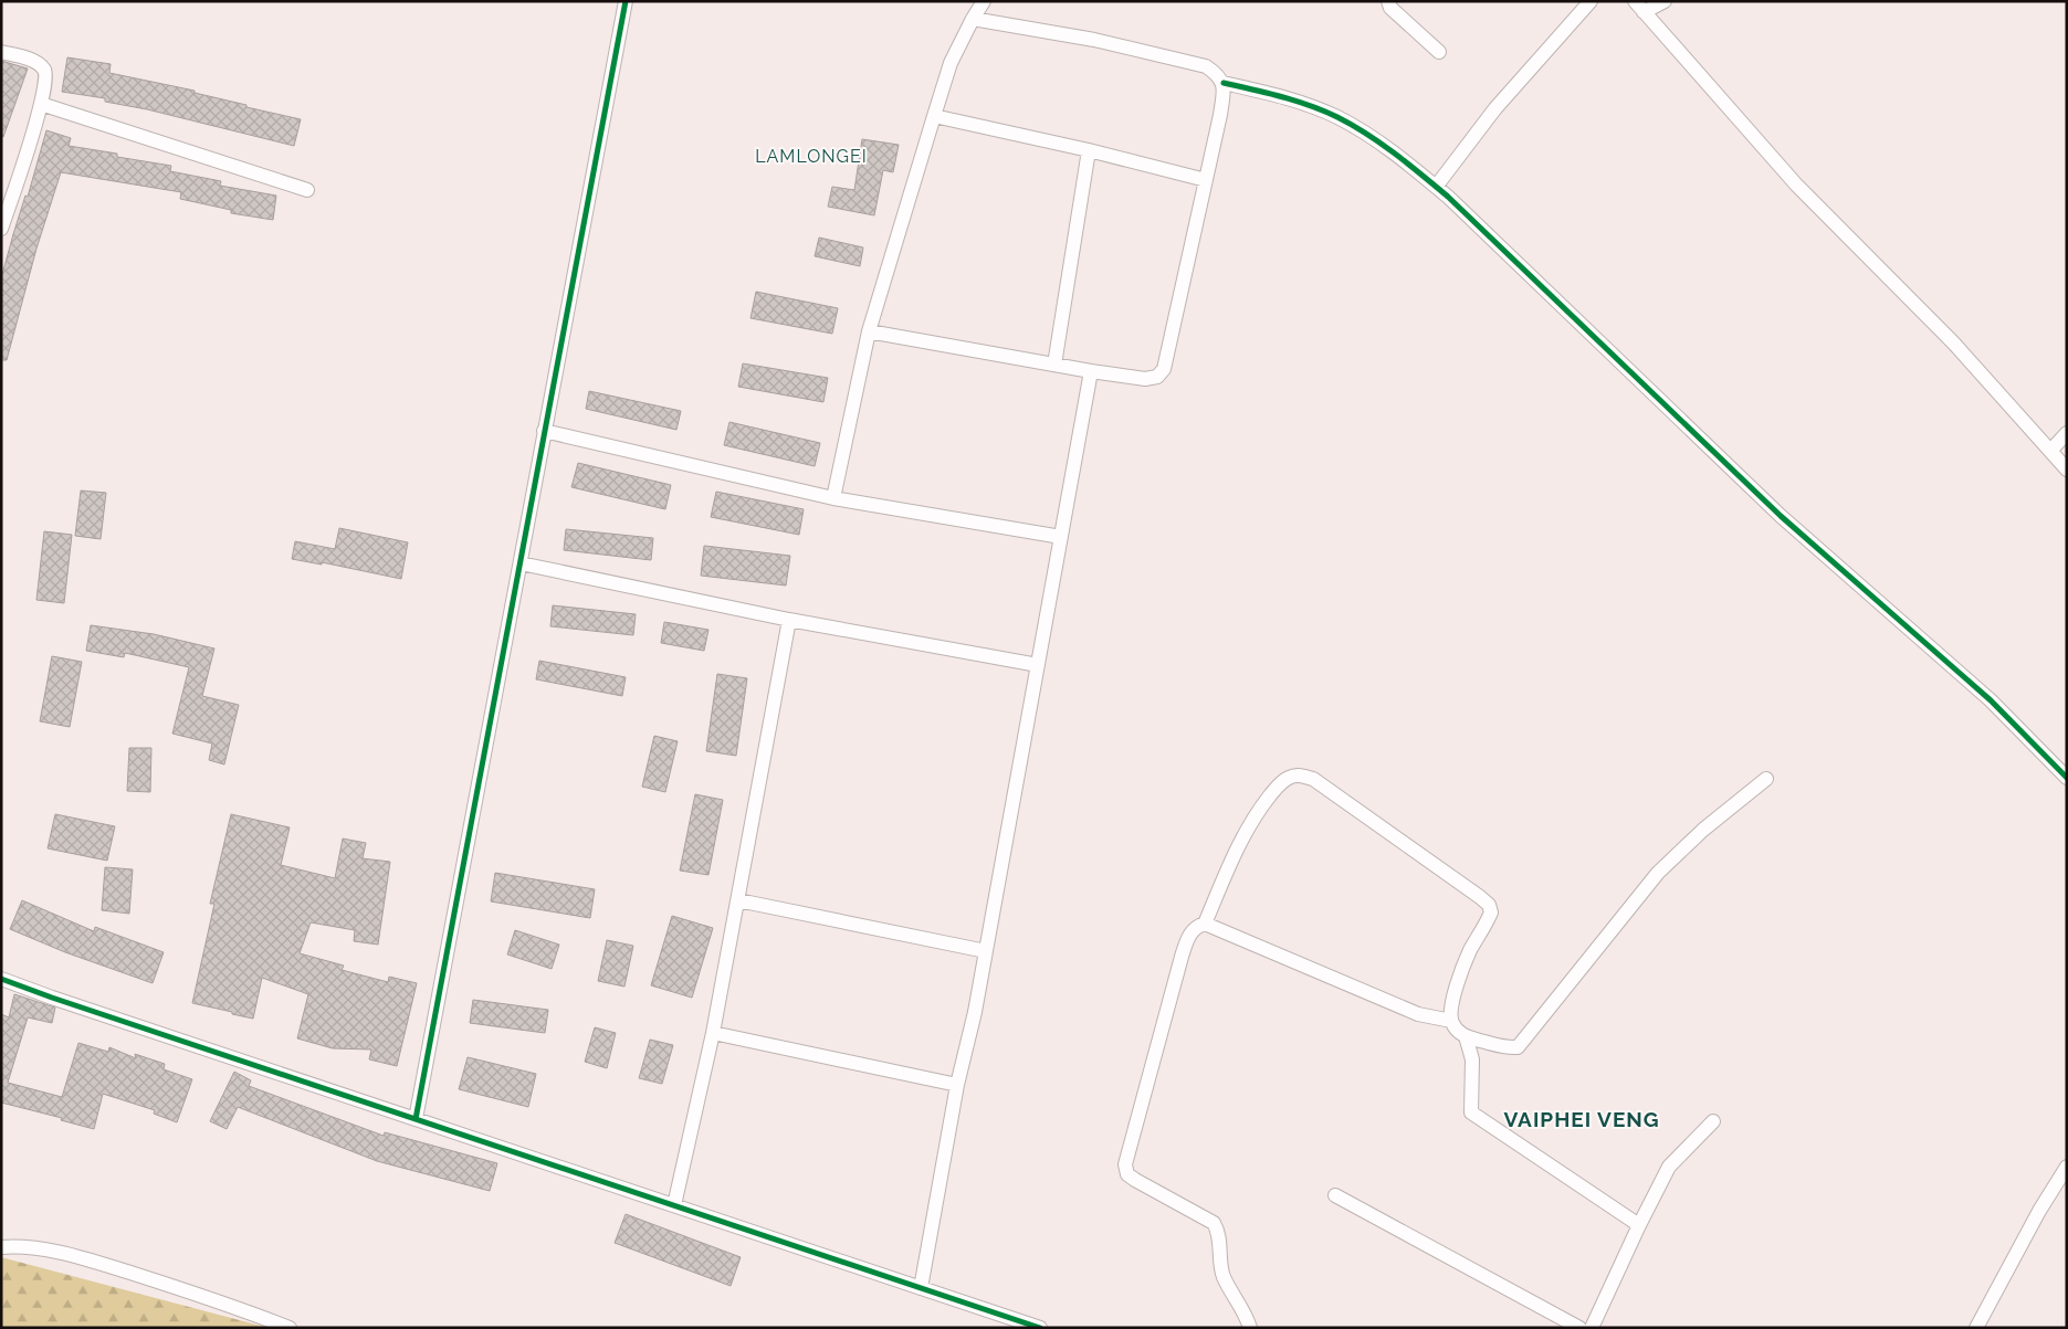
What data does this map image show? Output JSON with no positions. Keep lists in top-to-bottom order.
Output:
{
  "districts": ["LAMLONGEI", "VAIPHEI VENG"]
}
